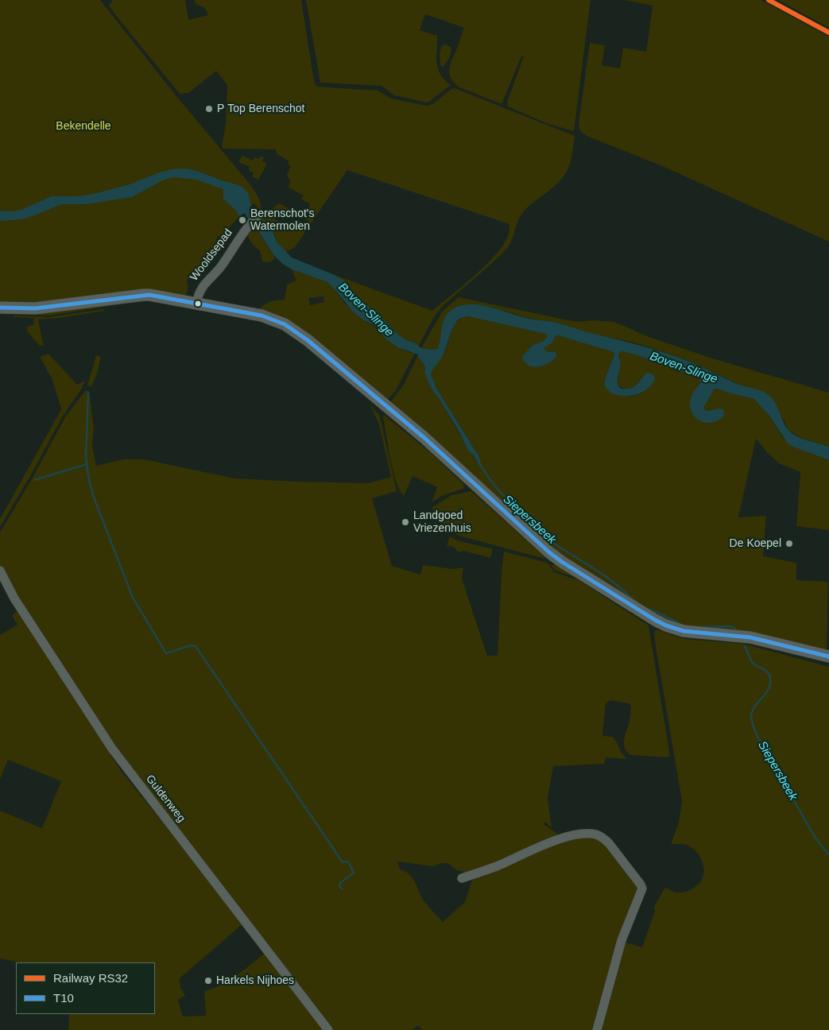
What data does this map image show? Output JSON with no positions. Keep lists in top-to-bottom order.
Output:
{
  "streets": {
    "street": ["Wooldsepad", "Guldenweg"]
  },
  "water": ["Boven-Slinge", "Siepersbeek"],
  "parks": ["Bekendelle"],
  "places": [
    "P Top Berenschot",
    "Berenschot's Watermolen",
    "Landgoed Vriezenhuis",
    "De Koepel",
    "Harkels Nijhoes"
  ],
  "lines": ["rail line RS32", "transit line T10"],
  "legend": ["Railway RS32", "T10"]
}
